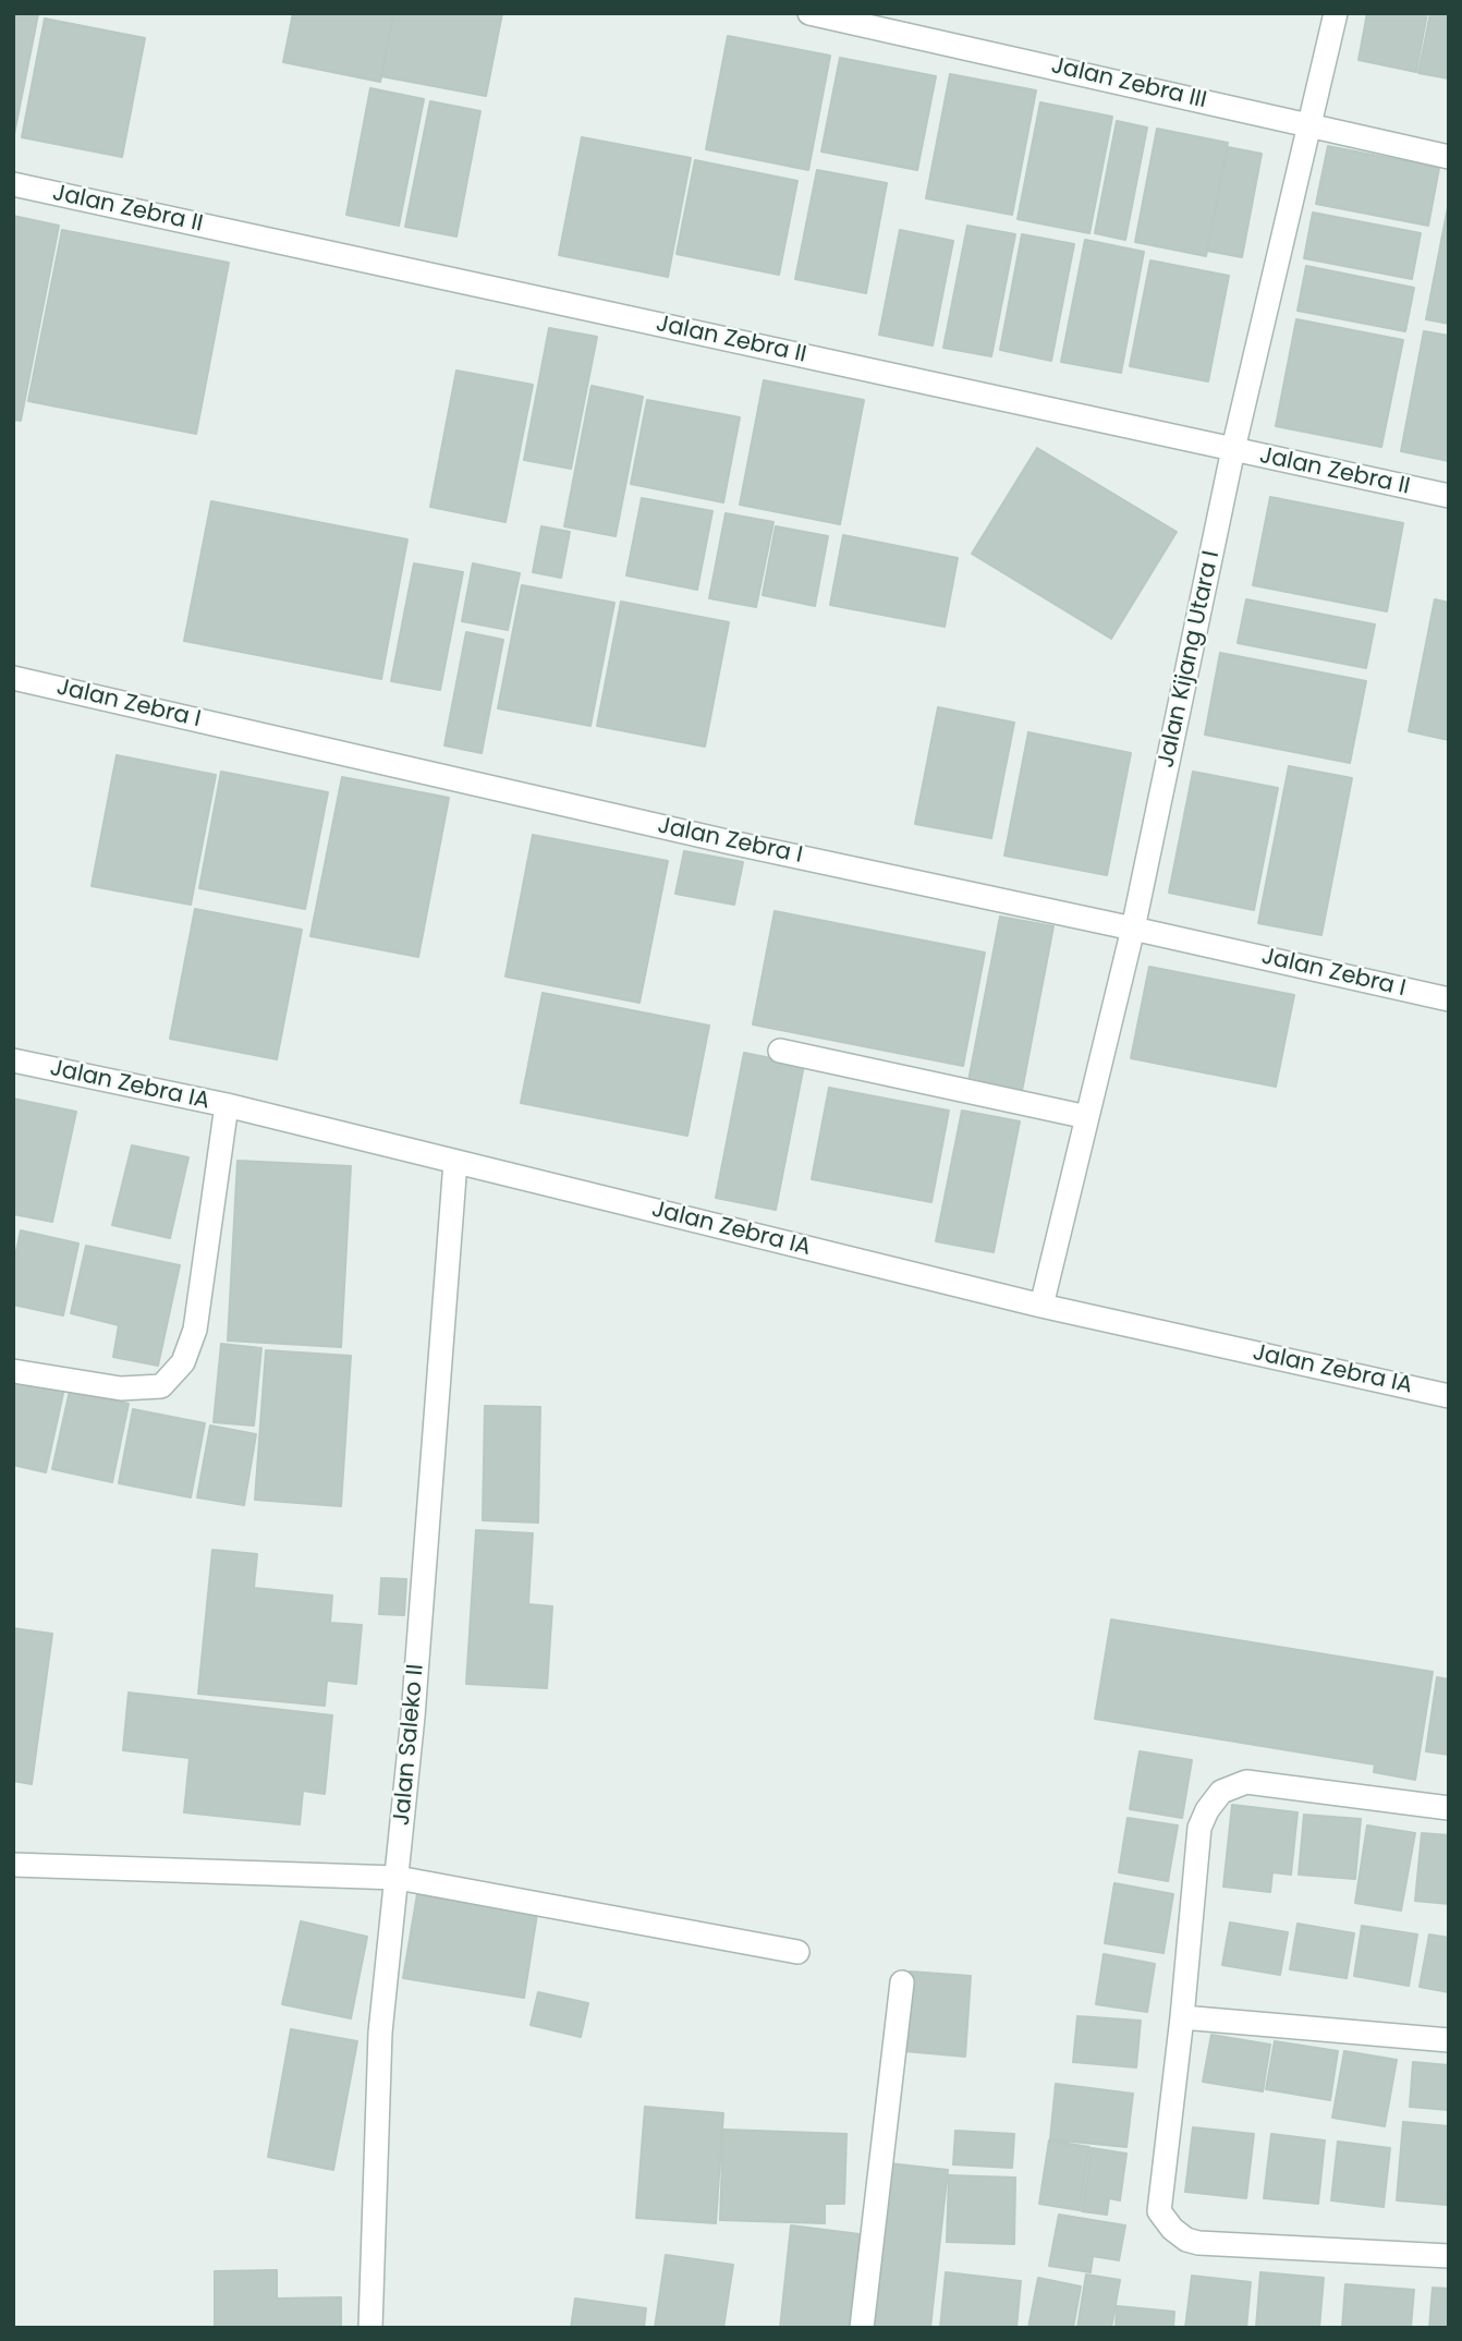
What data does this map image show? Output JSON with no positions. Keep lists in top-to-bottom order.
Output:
{
  "streets": {
    "street": [
      "Jalan Zebra III",
      "Jalan Zebra II",
      "Jalan Kijang Utara I",
      "Jalan Zebra I",
      "Jalan Zebra IA",
      "Jalan Saleko II"
    ]
  },
  "crossings": [
    ["Jalan Zebra III", "Jalan Kijang Utara I"],
    ["Jalan Zebra II", "Jalan Kijang Utara I"],
    ["Jalan Kijang Utara I", "Jalan Zebra I"],
    ["Jalan Kijang Utara I", "Jalan Zebra IA"],
    ["Jalan Zebra IA", "Jalan Saleko II"]
  ]
}
